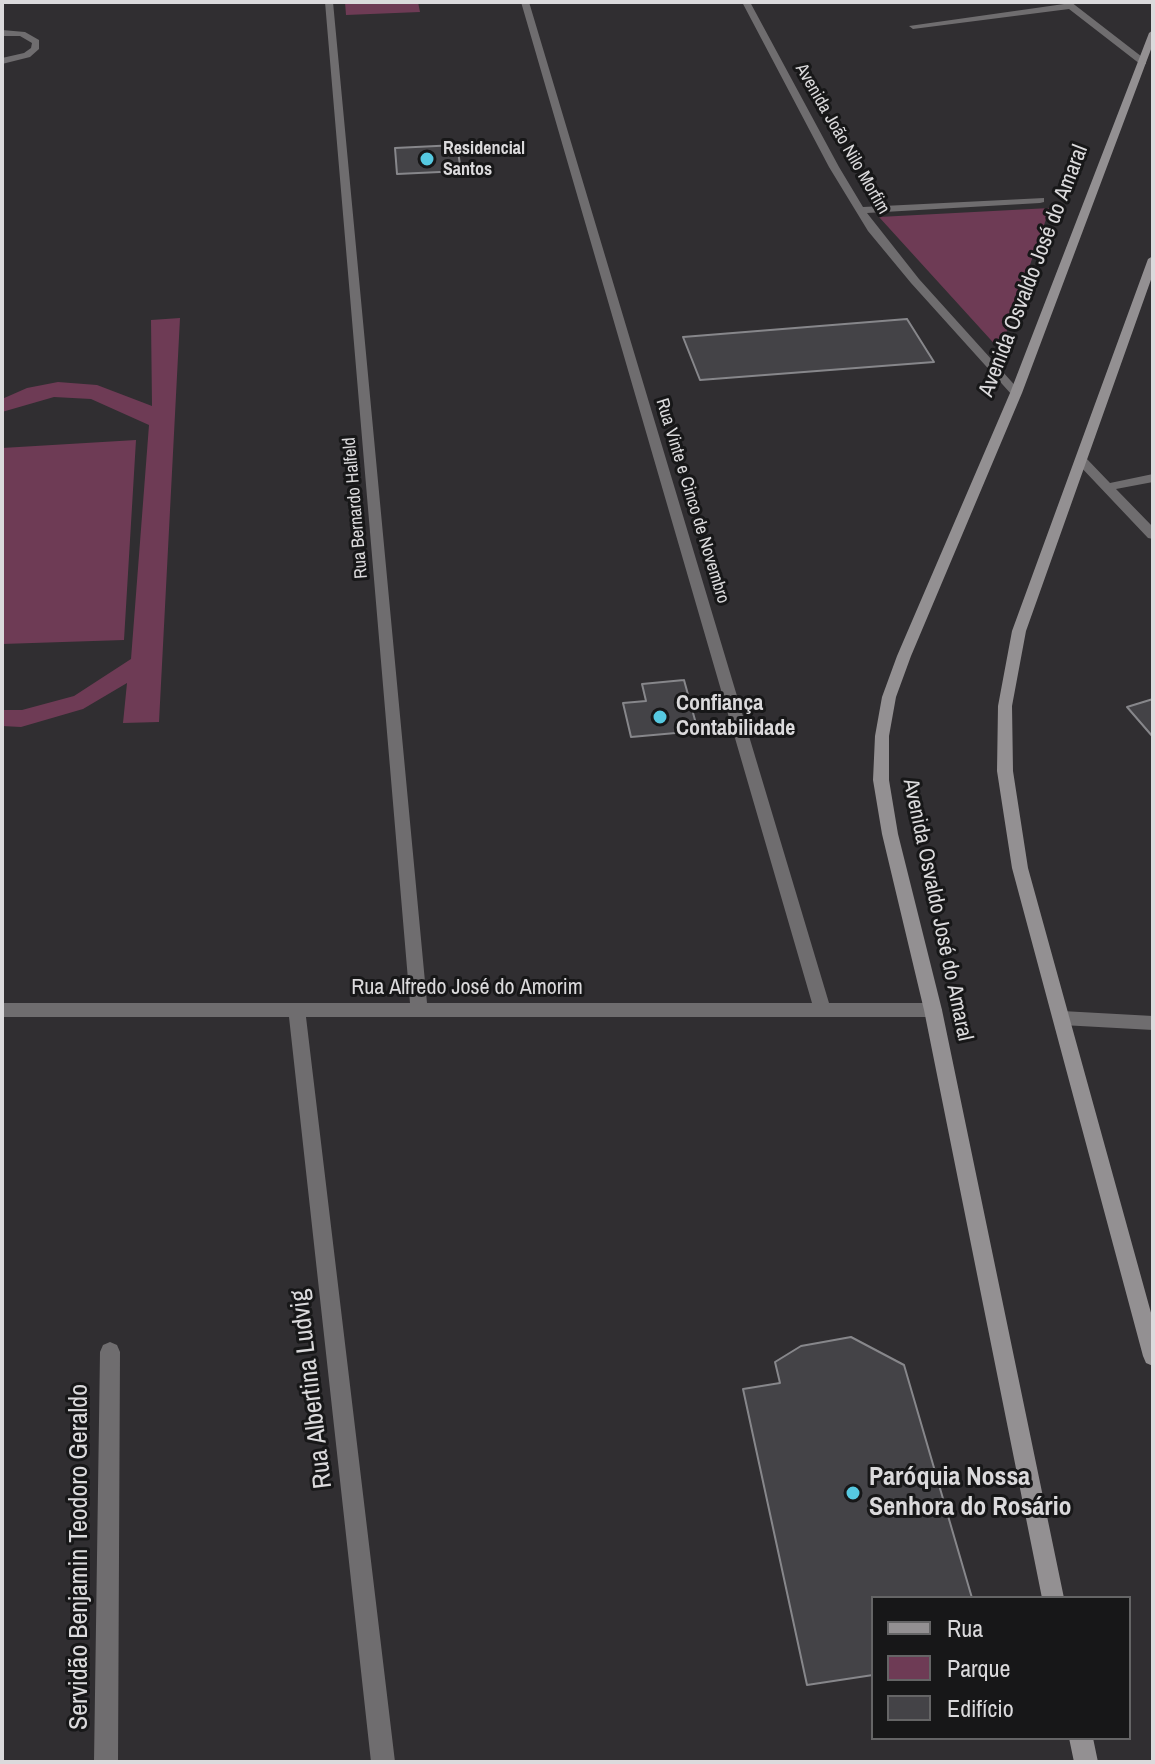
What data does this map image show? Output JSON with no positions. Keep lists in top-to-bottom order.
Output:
{
  "streets": {
    "main road": ["Avenida Osvaldo José do Amaral"],
    "street": [
      "Avenida João Nilo Morfim",
      "Rua Vinte e Cinco de Novembro",
      "Rua Bernardo Halfeld",
      "Rua Alfredo José do Amorim",
      "Rua Albertina Ludvig",
      "Servidão Benjamin Teodoro Geraldo"
    ]
  },
  "crossings": [
    ["Avenida João Nilo Morfim", "Avenida Osvaldo José do Amaral"],
    ["Avenida Osvaldo José do Amaral", "Rua Alfredo José do Amorim"],
    ["Rua Vinte e Cinco de Novembro", "Rua Alfredo José do Amorim"],
    ["Rua Bernardo Halfeld", "Rua Alfredo José do Amorim"],
    ["Rua Alfredo José do Amorim", "Rua Albertina Ludvig"]
  ],
  "places": ["Residencial Santos", "Confiança Contabilidade", "Paróquia Nossa Senhora do Rosário"],
  "legend": ["Rua", "Parque", "Edifício"]
}
